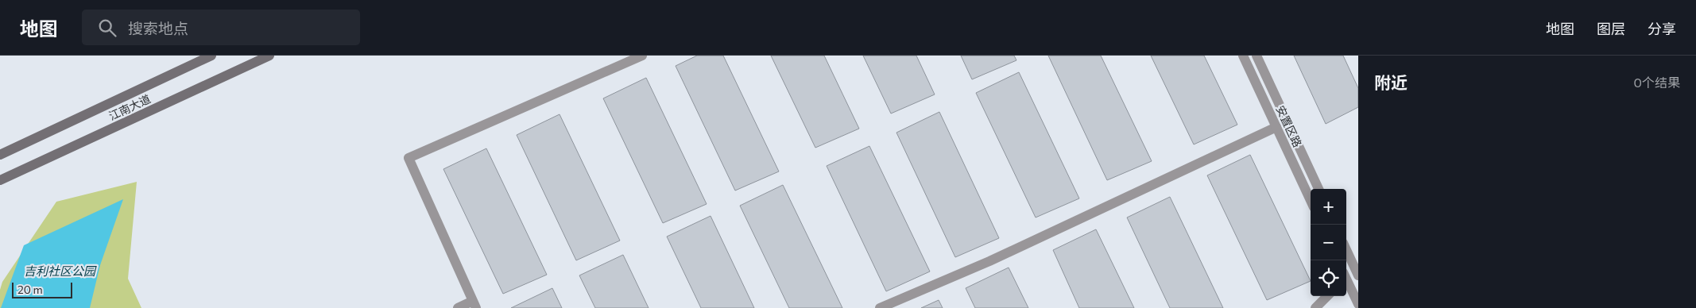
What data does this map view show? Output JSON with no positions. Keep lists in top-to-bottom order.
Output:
{
  "streets": {
    "main road": ["江南大道"],
    "street": ["安置区路"]
  },
  "water": ["吉利社区公园"],
  "scale_bar": "20 m",
  "page": {
    "header": "地图",
    "search": "搜索地点",
    "nav": ["地图", "图层", "分享"],
    "heading": ["附近", "0个结果"],
    "map_buttons": ["+", "−"],
    "scale": "20 m"
  }
}
